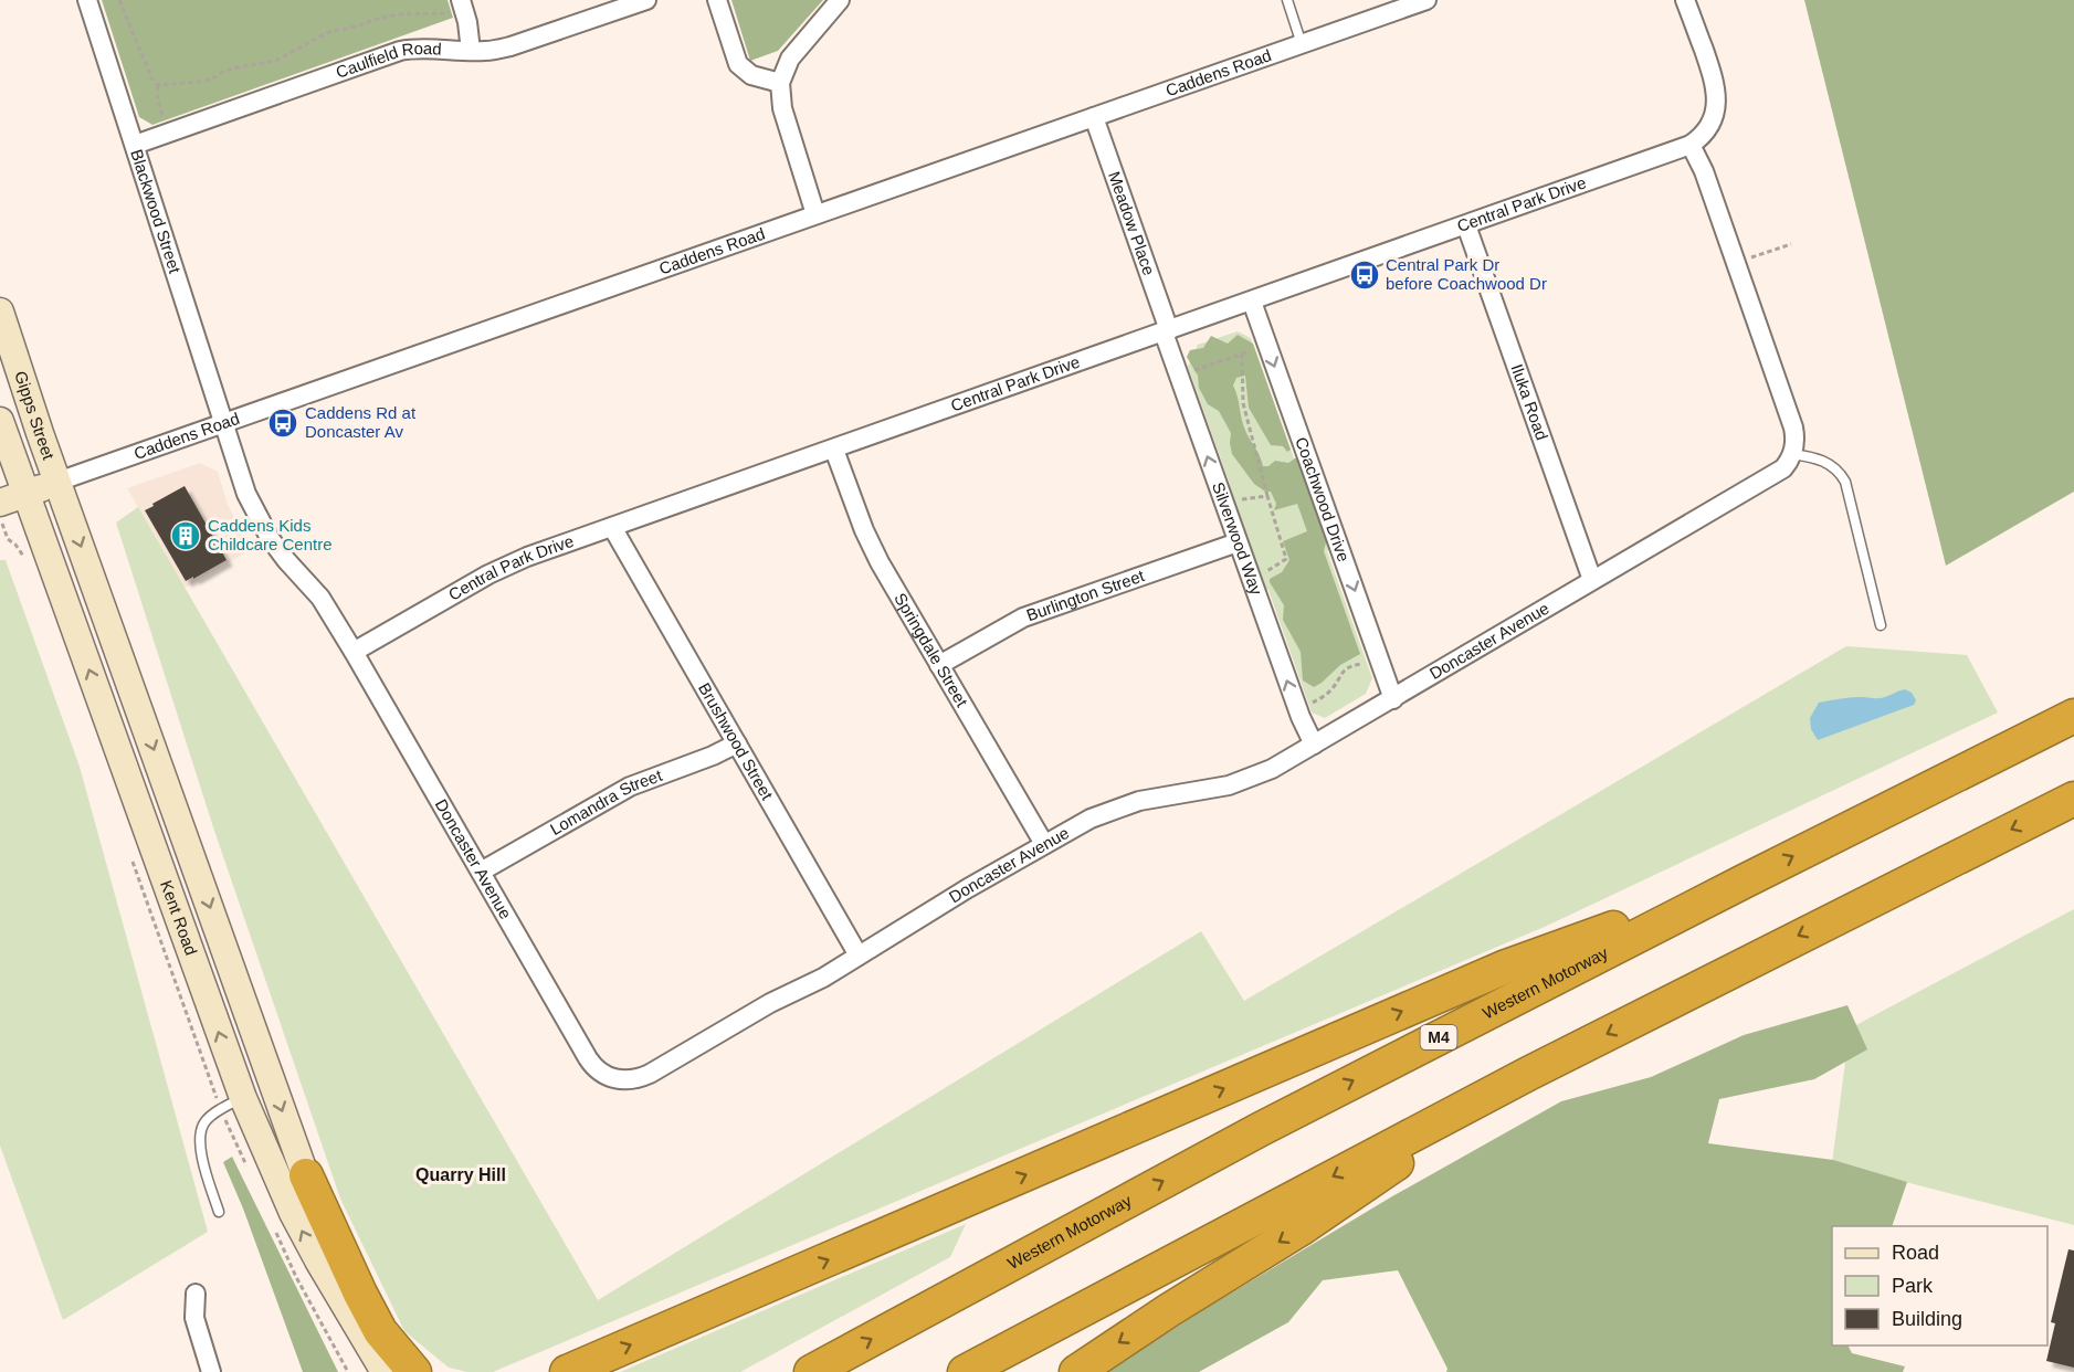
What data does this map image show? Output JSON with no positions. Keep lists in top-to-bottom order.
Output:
{
  "streets": {
    "highway": ["Western Motorway", "M4"],
    "main road": ["Caddens Road", "Gipps Street", "Kent Road"],
    "street": [
      "Caulfield Road",
      "Central Park Drive",
      "Blackwood Street",
      "Meadow Place",
      "Iluka Road",
      "Coachwood Drive",
      "Silverwood Way",
      "Burlington Street",
      "Doncaster Avenue",
      "Springdale Street",
      "Brushwood Street",
      "Lomandra Street"
    ]
  },
  "crossings": [
    ["Caulfield Road", "Blackwood Street"],
    ["Caddens Road", "Blackwood Street"],
    ["Caddens Road", "Meadow Place"],
    ["Caddens Road", "Gipps Street"],
    ["Caddens Road", "Doncaster Avenue"],
    ["Caddens Road", "Kent Road"],
    ["Central Park Drive", "Meadow Place"],
    ["Central Park Drive", "Iluka Road"],
    ["Central Park Drive", "Coachwood Drive"],
    ["Central Park Drive", "Silverwood Way"],
    ["Central Park Drive", "Doncaster Avenue"],
    ["Central Park Drive", "Springdale Street"],
    ["Central Park Drive", "Brushwood Street"],
    ["Blackwood Street", "Doncaster Avenue"],
    ["Meadow Place", "Silverwood Way"],
    ["Iluka Road", "Doncaster Avenue"],
    ["Gipps Street", "Kent Road"],
    ["Coachwood Drive", "Doncaster Avenue"],
    ["Silverwood Way", "Burlington Street"],
    ["Silverwood Way", "Doncaster Avenue"],
    ["Burlington Street", "Springdale Street"],
    ["Doncaster Avenue", "Springdale Street"],
    ["Doncaster Avenue", "Brushwood Street"],
    ["Doncaster Avenue", "Lomandra Street"],
    ["Brushwood Street", "Lomandra Street"]
  ],
  "one_way": ["Coachwood Drive", "Silverwood Way"],
  "districts": ["Quarry Hill"],
  "places": {
    "bus stop": ["Central Park Dr before Coachwood Dr", "Caddens Rd at Doncaster Av"],
    "building": ["Caddens Kids Childcare Centre"]
  },
  "legend": ["Road", "Park", "Building"]
}
